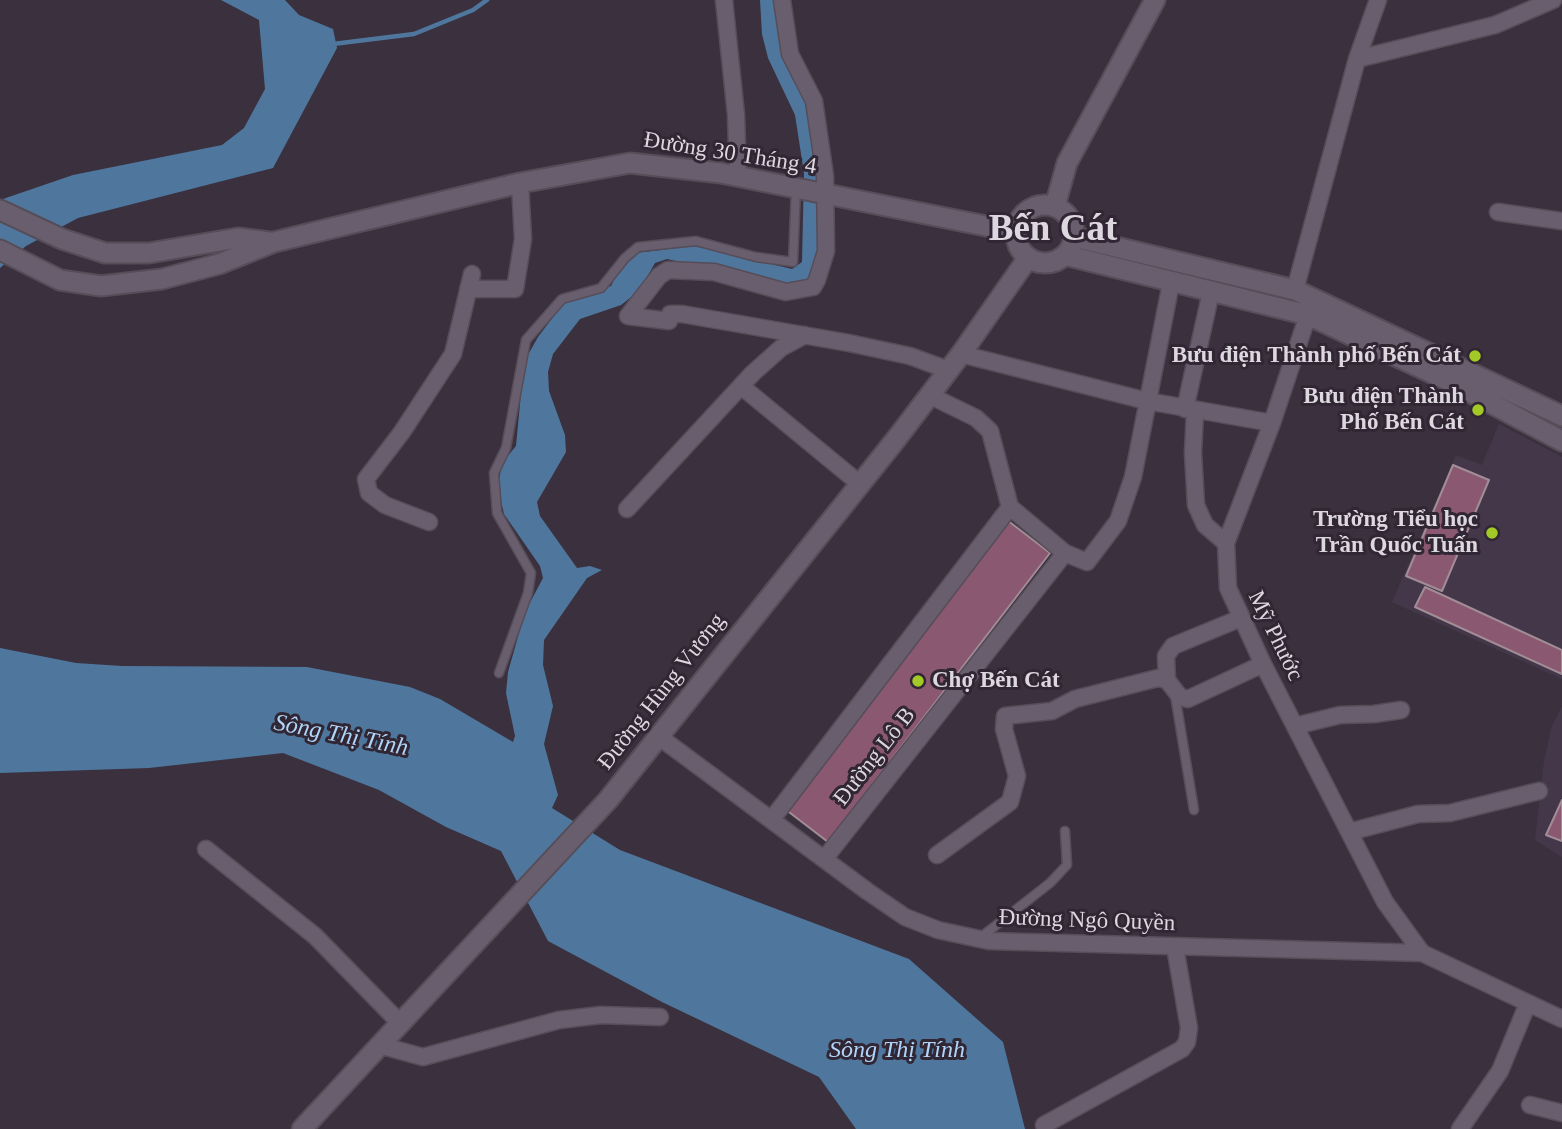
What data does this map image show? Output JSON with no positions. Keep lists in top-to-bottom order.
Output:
{
  "streets": {
    "main road": ["Đường 30 Tháng 4", "Đường Hùng Vương"],
    "street": ["Mỹ Phước", "Đường Lô B", "Đường Ngô Quyền"]
  },
  "crossings": [
    ["Đường 30 Tháng 4", "Đường Hùng Vương"],
    ["Mỹ Phước", "Đường Ngô Quyền"],
    ["Đường Hùng Vương", "Đường Ngô Quyền"],
    ["Đường Lô B", "Đường Ngô Quyền"]
  ],
  "districts": ["Bến Cát"],
  "water": ["Sông Thị Tính"],
  "places": [
    "Bưu điện Thành phố Bến Cát",
    "Bưu điện Thành Phố Bến Cát",
    "Trường Tiểu học Trần Quốc Tuấn",
    "Chợ Bến Cát"
  ]
}
